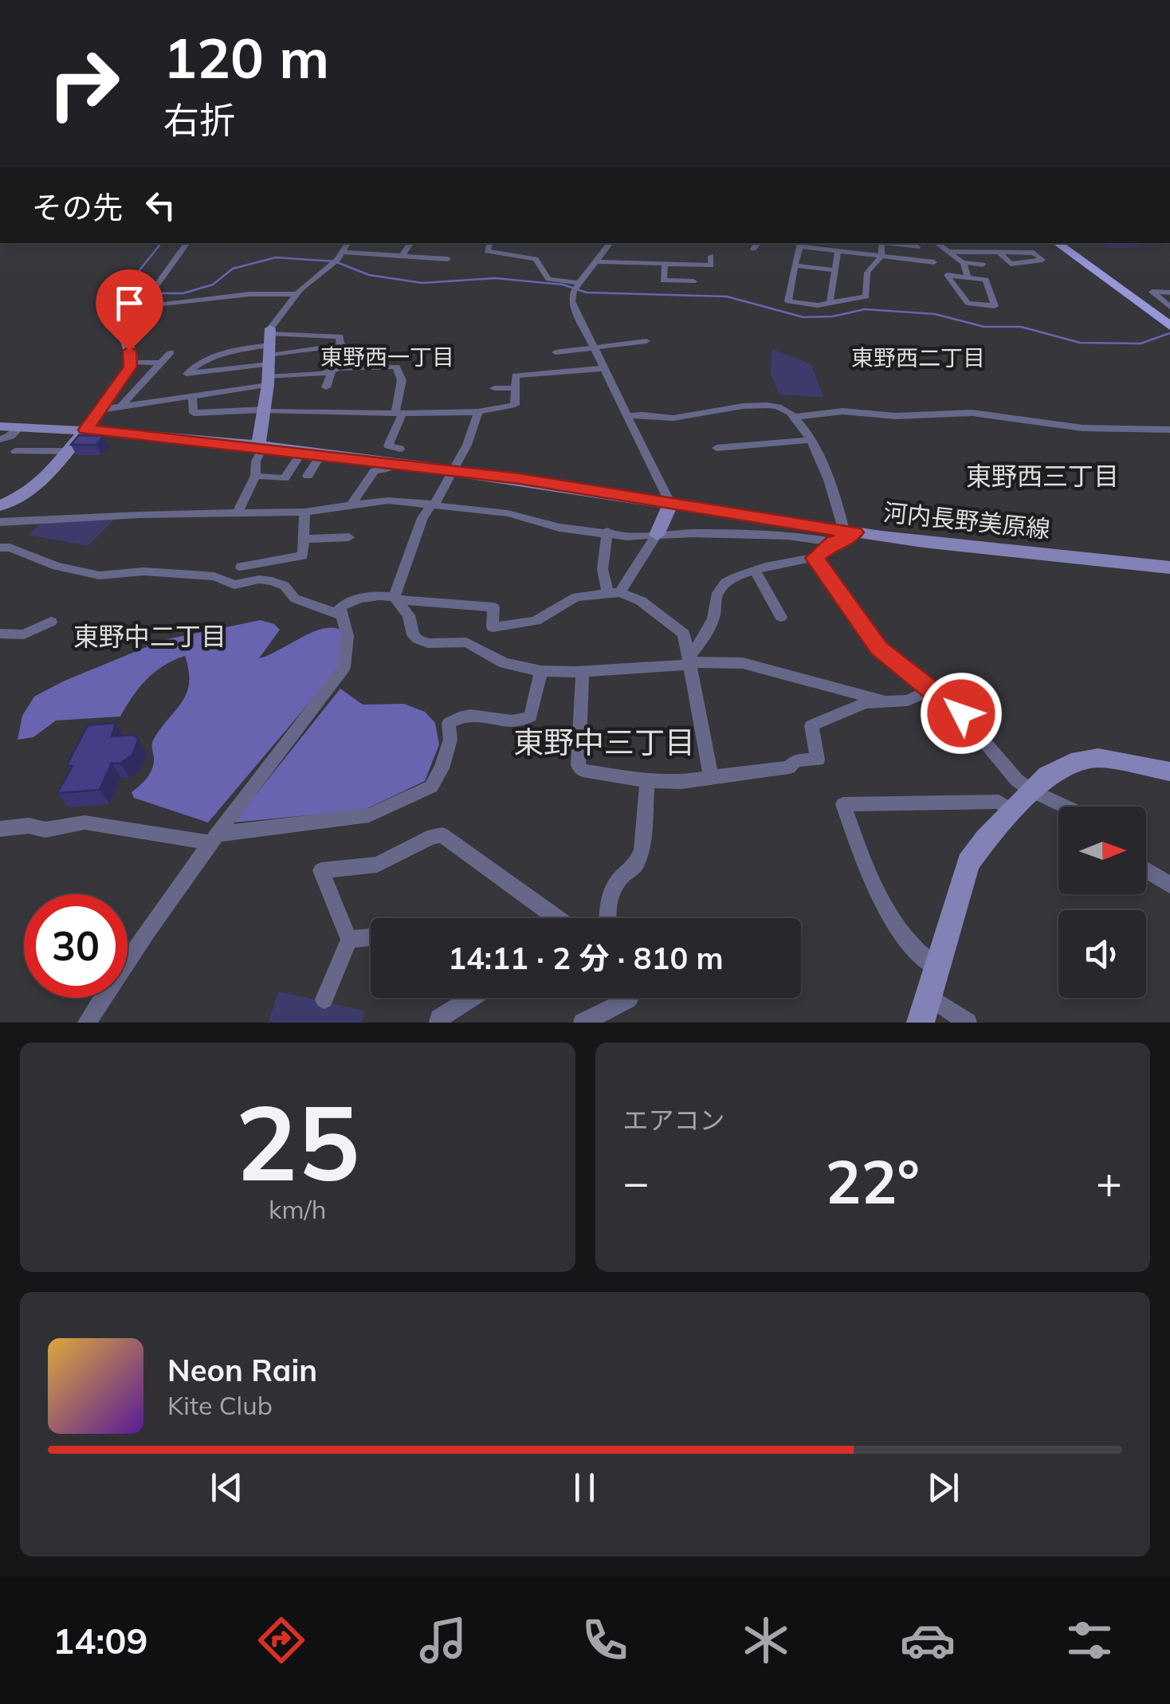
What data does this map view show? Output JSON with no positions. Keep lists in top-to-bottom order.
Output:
{
  "streets": {
    "main road": ["河内長野美原線"]
  },
  "districts": [
    "東野西一丁目",
    "東野西二丁目",
    "東野西三丁目",
    "東野中二丁目",
    "東野中三丁目"
  ],
  "north": "right",
  "page": {
    "turn": ["120 m", "右折"],
    "then": "その先",
    "limit": "30",
    "trip": "14:11 · 2 分 · 810 m",
    "tile": [
      ["25", "km/h"],
      "エアコン"
    ],
    "heat": ["−", "22°", "+"],
    "song": ["Neon Rain", "Kite Club"],
    "tabs": "14:09"
  }
}
